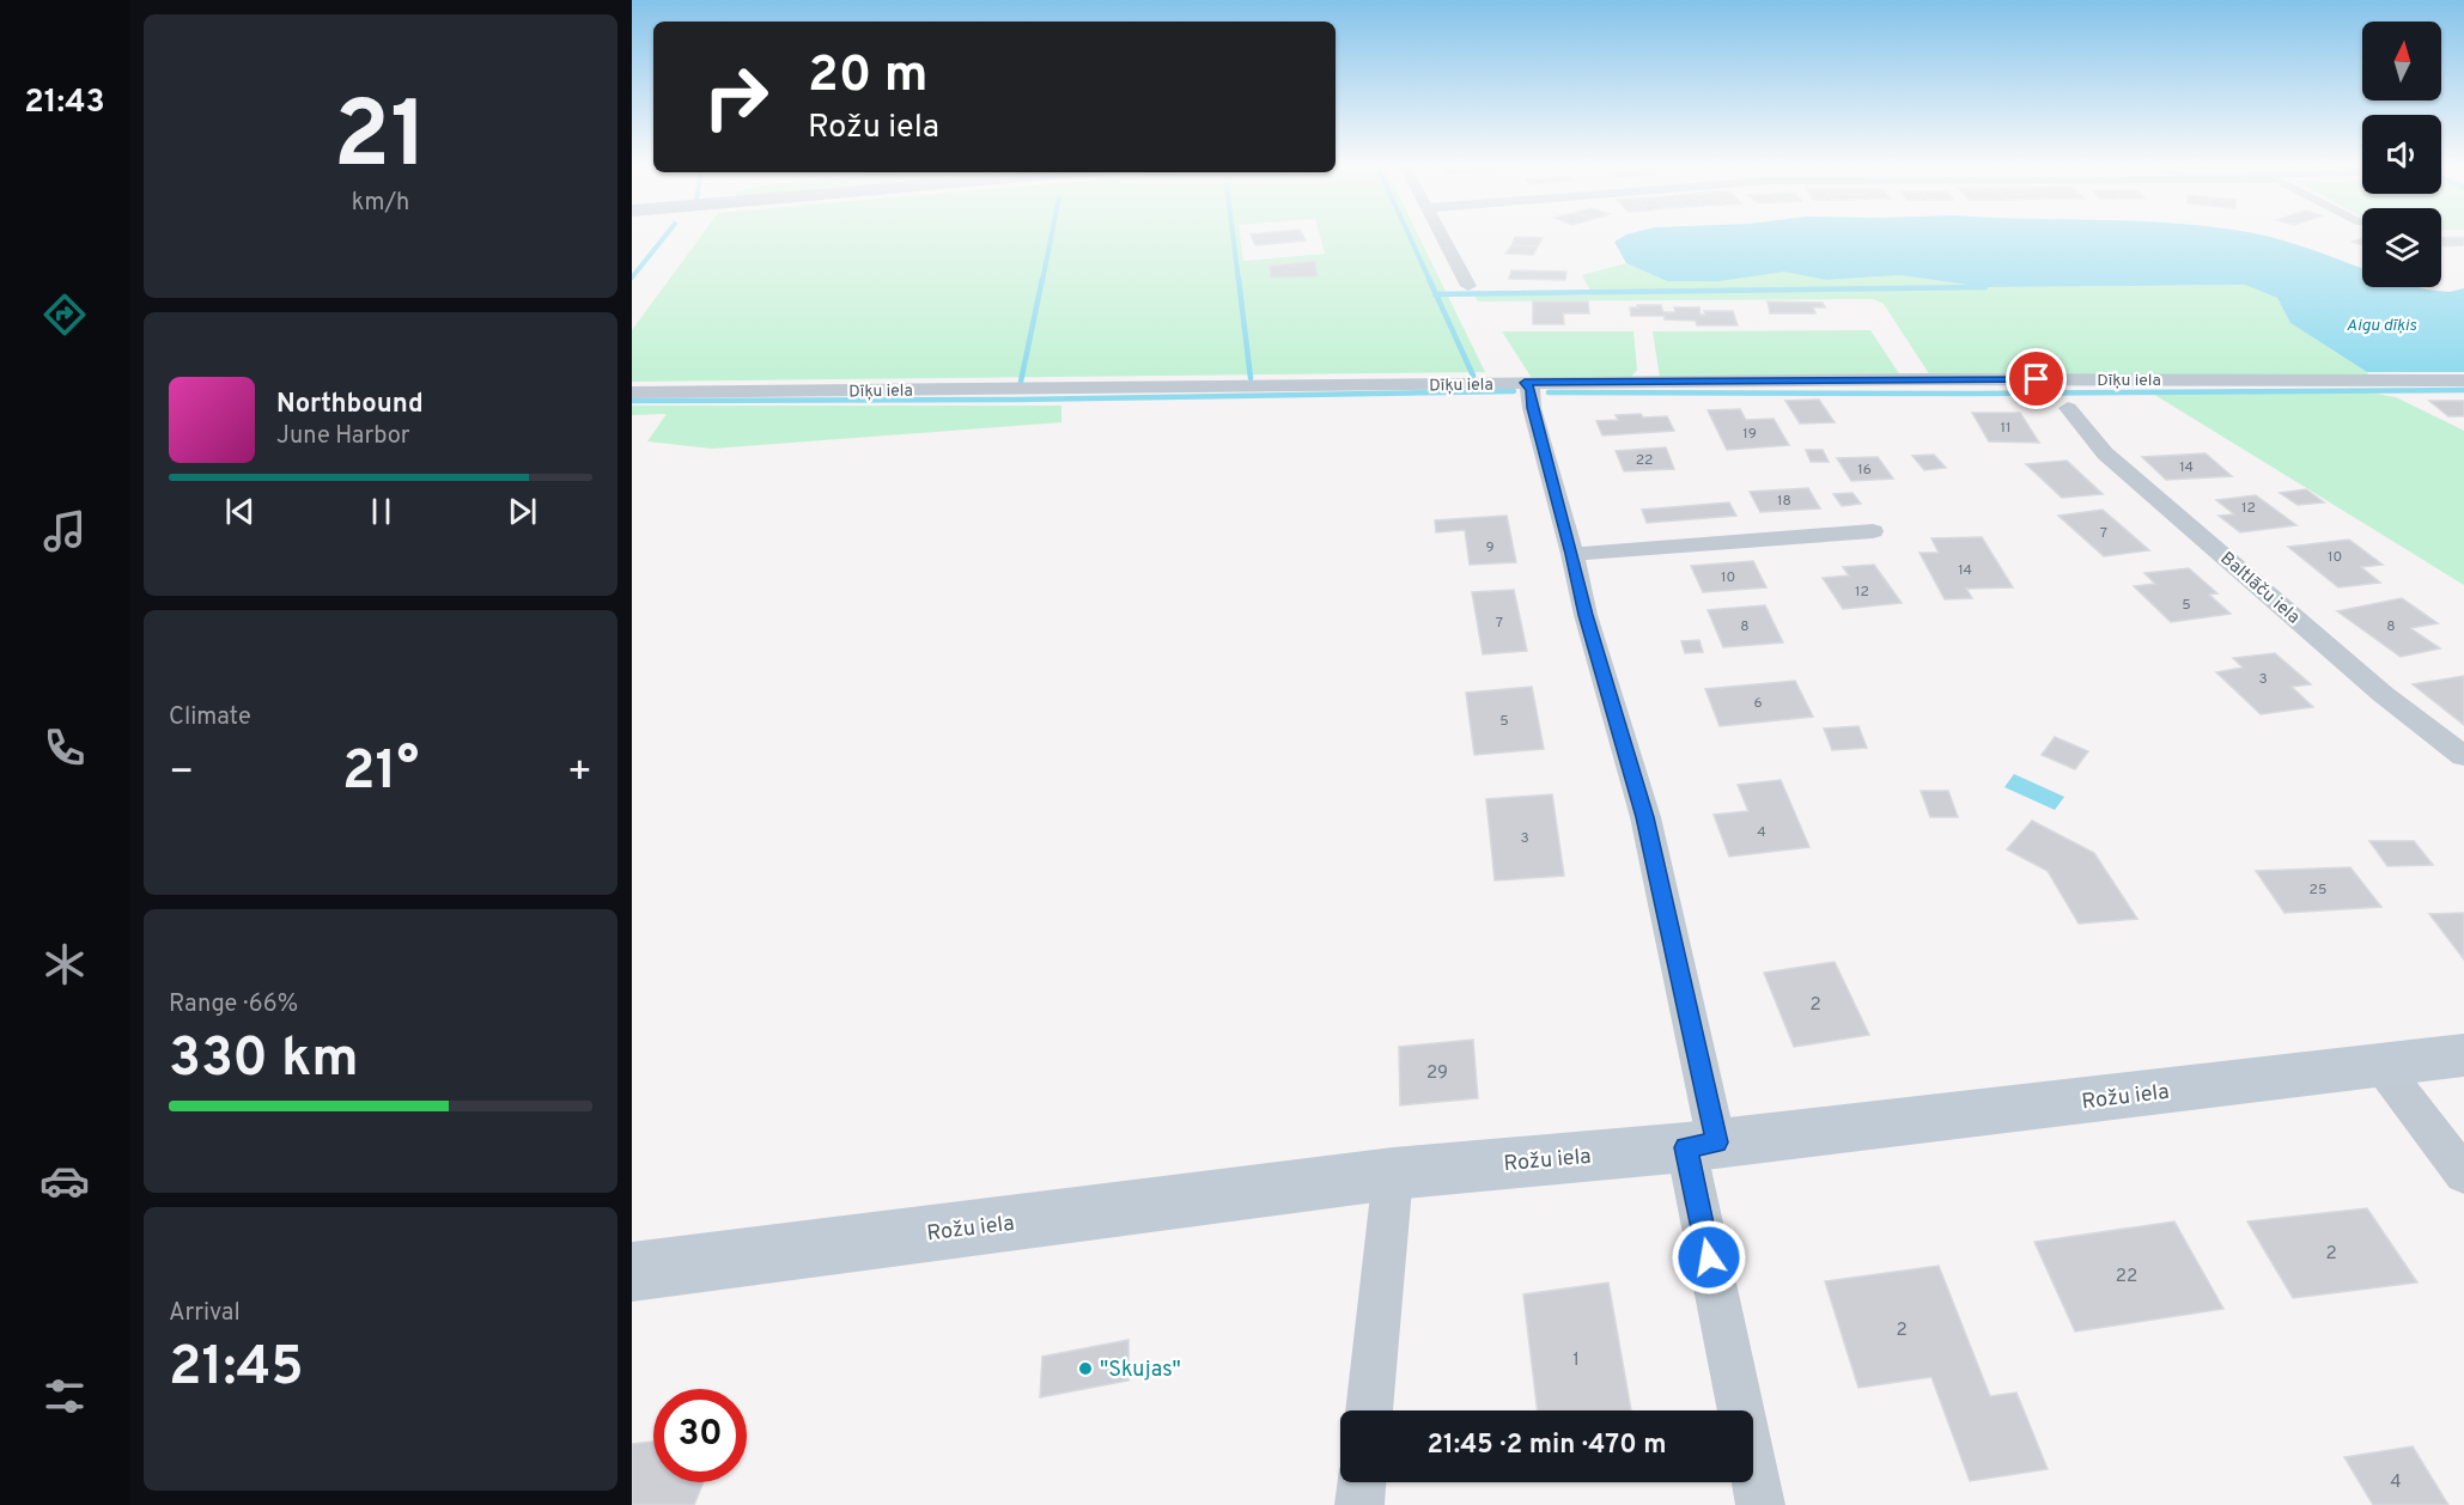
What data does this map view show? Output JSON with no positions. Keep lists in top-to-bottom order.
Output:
{
  "streets": {
    "street": ["Dīķu iela", "Baltlāču iela", "Rožu iela"]
  },
  "water": ["Aigu dīķis"],
  "places": ["\"Skujas\""],
  "house_numbers": [
    "11",
    "19",
    "22",
    "14",
    "16",
    "18",
    "12",
    "7",
    "9",
    "10",
    "14",
    "10",
    "12",
    "5",
    "7",
    "8",
    "8",
    "3",
    "6",
    "5",
    "4",
    "3",
    "25",
    "2",
    "29",
    "2",
    "22",
    "2",
    "1",
    "4"
  ],
  "north": "top",
  "page": {
    "tabs": "21:43",
    "tile": [
      ["21", "km/h"],
      "Climate",
      ["Range · 66%", "330 km"],
      ["Arrival", "21:45"]
    ],
    "turn": ["20 m", "Rožu iela"],
    "song": ["Northbound", "June Harbor"],
    "heat": ["−", "21°", "+"],
    "limit": "30",
    "trip": "21:45 · 2 min · 470 m"
  }
}
